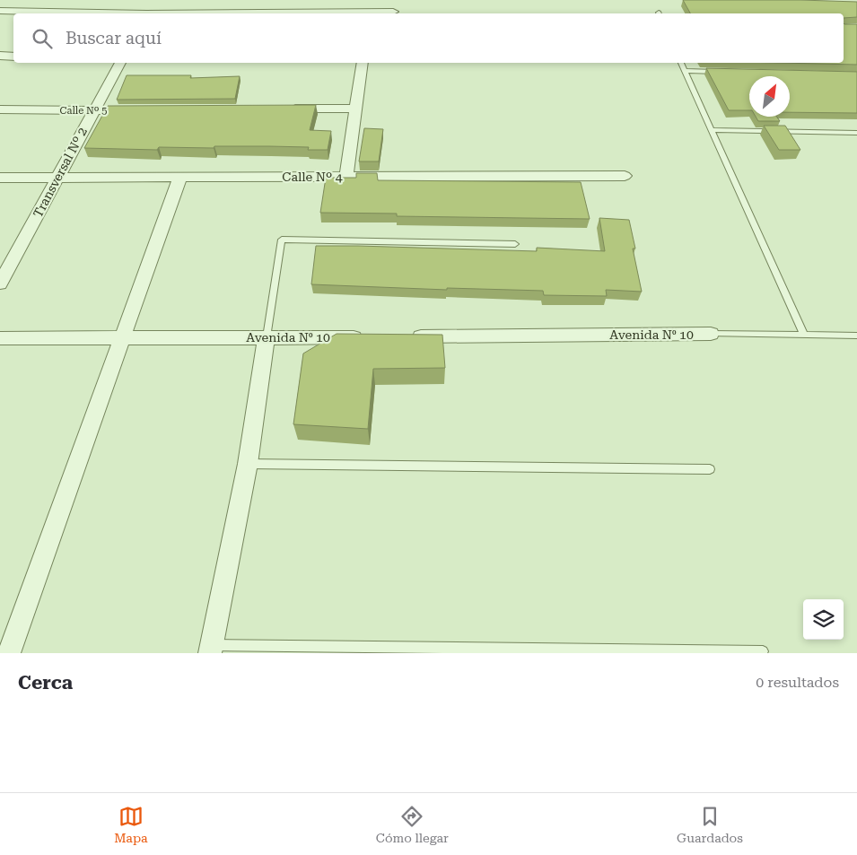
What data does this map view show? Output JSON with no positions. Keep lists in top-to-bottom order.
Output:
{
  "streets": {
    "street": [
      "Calle Nº 5",
      "Transversal Nº 2",
      "Calle Nº 4",
      "Avenida N⁰ 10"
    ]
  },
  "crossings": [
    ["Calle Nº 5", "Transversal Nº 2"],
    ["Transversal Nº 2", "Calle Nº 4"]
  ],
  "north": "top right",
  "page": {
    "search": "Buscar aquí",
    "heading": ["Cerca", "0 resultados"],
    "nav": ["Mapa", "Cómo llegar", "Guardados"]
  }
}
